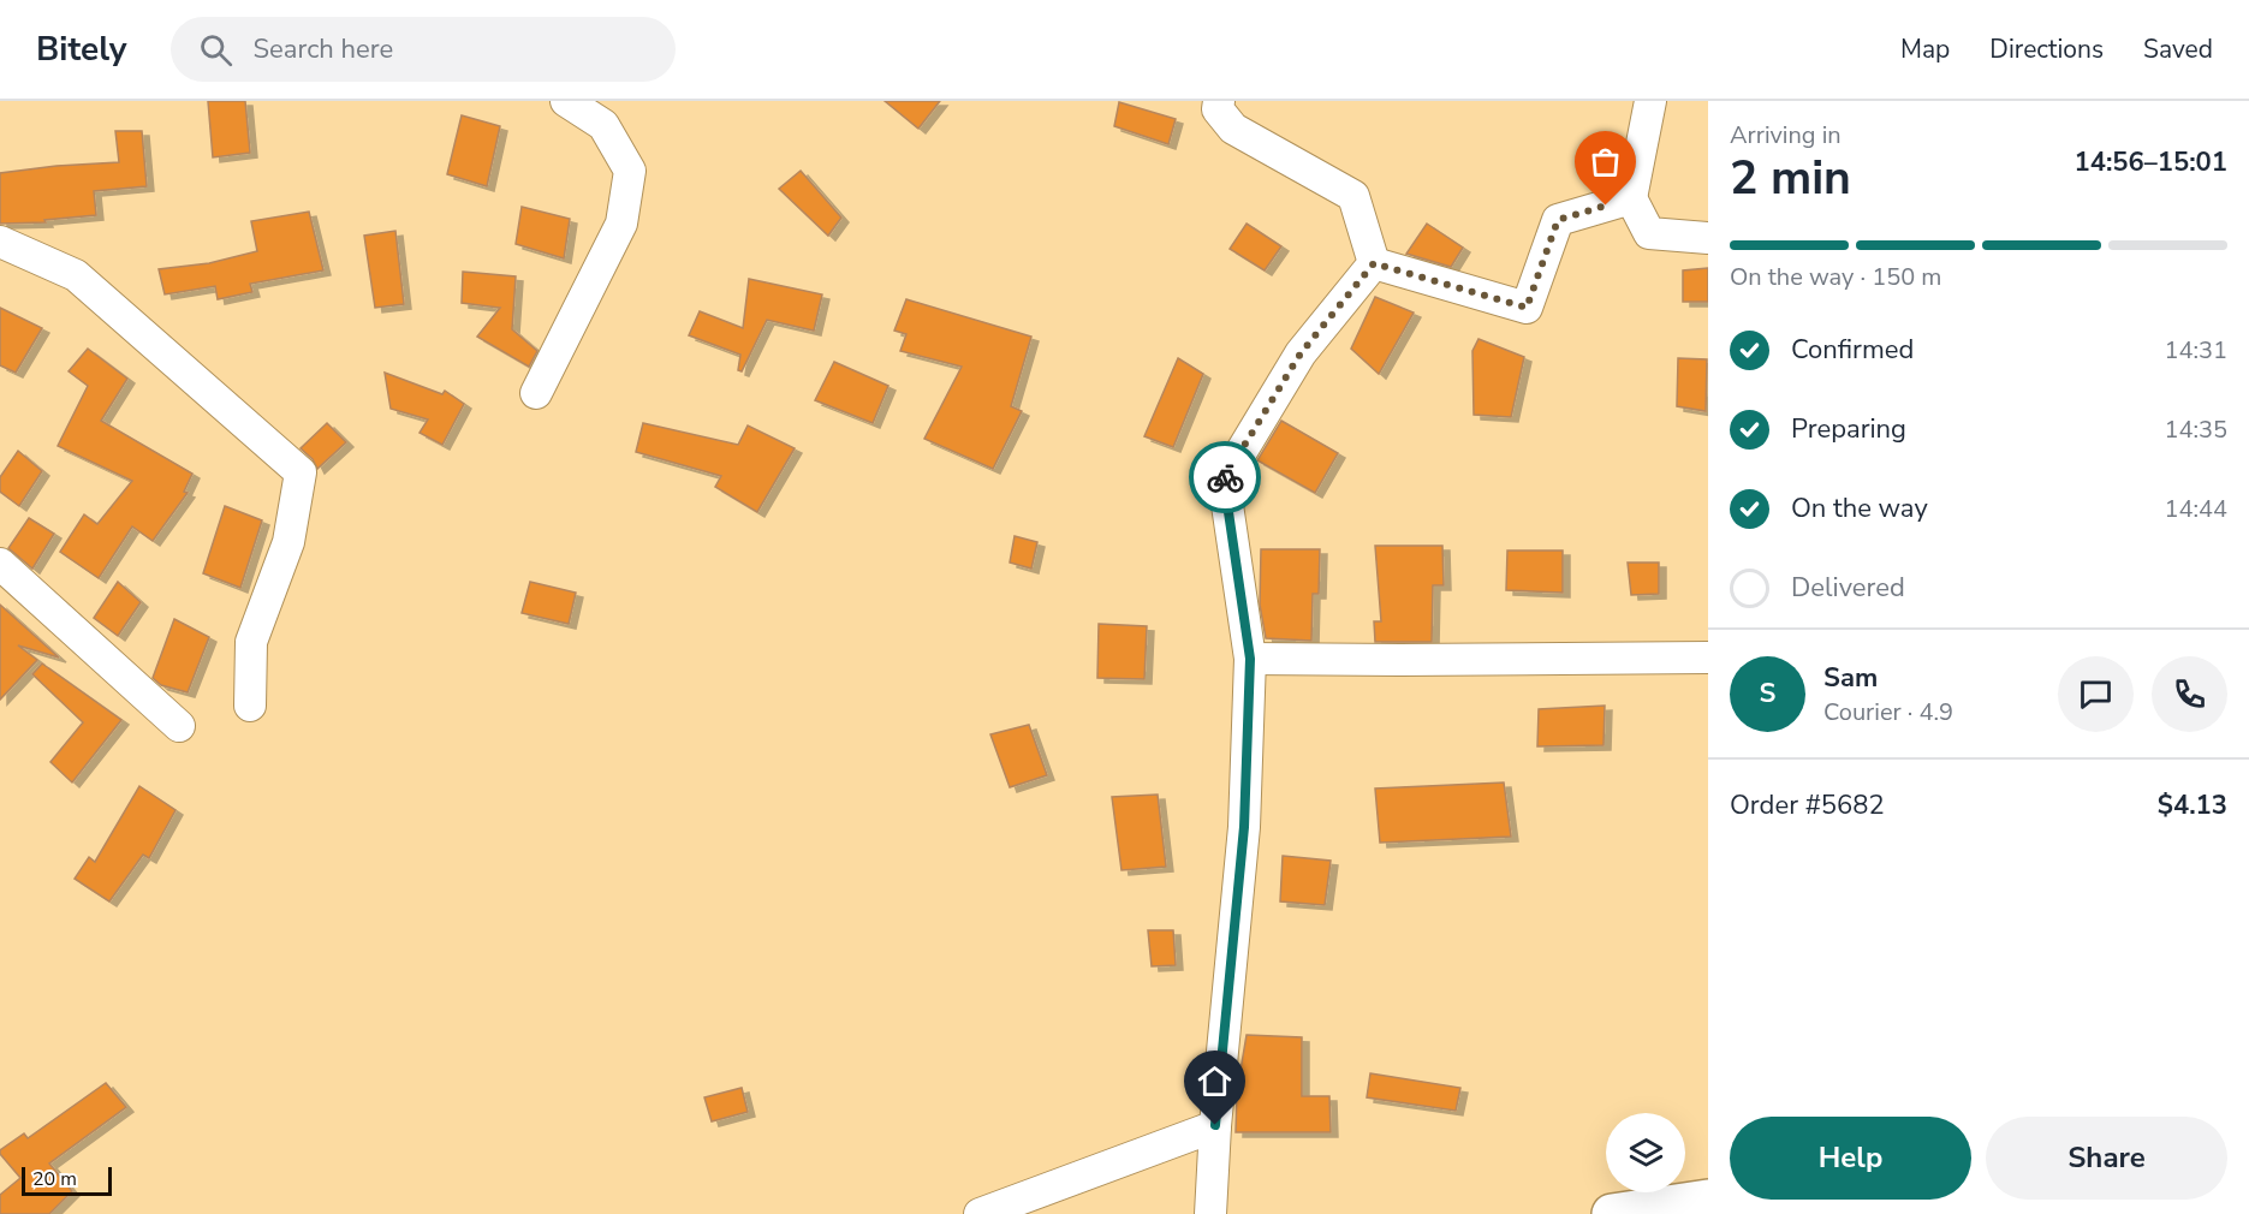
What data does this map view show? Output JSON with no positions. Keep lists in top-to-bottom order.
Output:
{
  "scale_bar": "20 m",
  "page": {
    "header": "Bitely",
    "search": "Search here",
    "nav": ["Map", "Directions", "Saved"],
    "heading": ["2 min", "Arriving in", "14:56–15:01"],
    "panel": [
      "Sam",
      "Courier · 4.9",
      "Order #5682",
      "$4.13"
    ],
    "bar": "On the way · 150 m",
    "list": [
      ["Confirmed", "14:31"],
      ["Preparing", "14:35"],
      ["On the way", "14:44"],
      "Delivered"
    ],
    "round": "S",
    "buttons": ["Help", "Share"],
    "scale": "20 m"
  }
}
